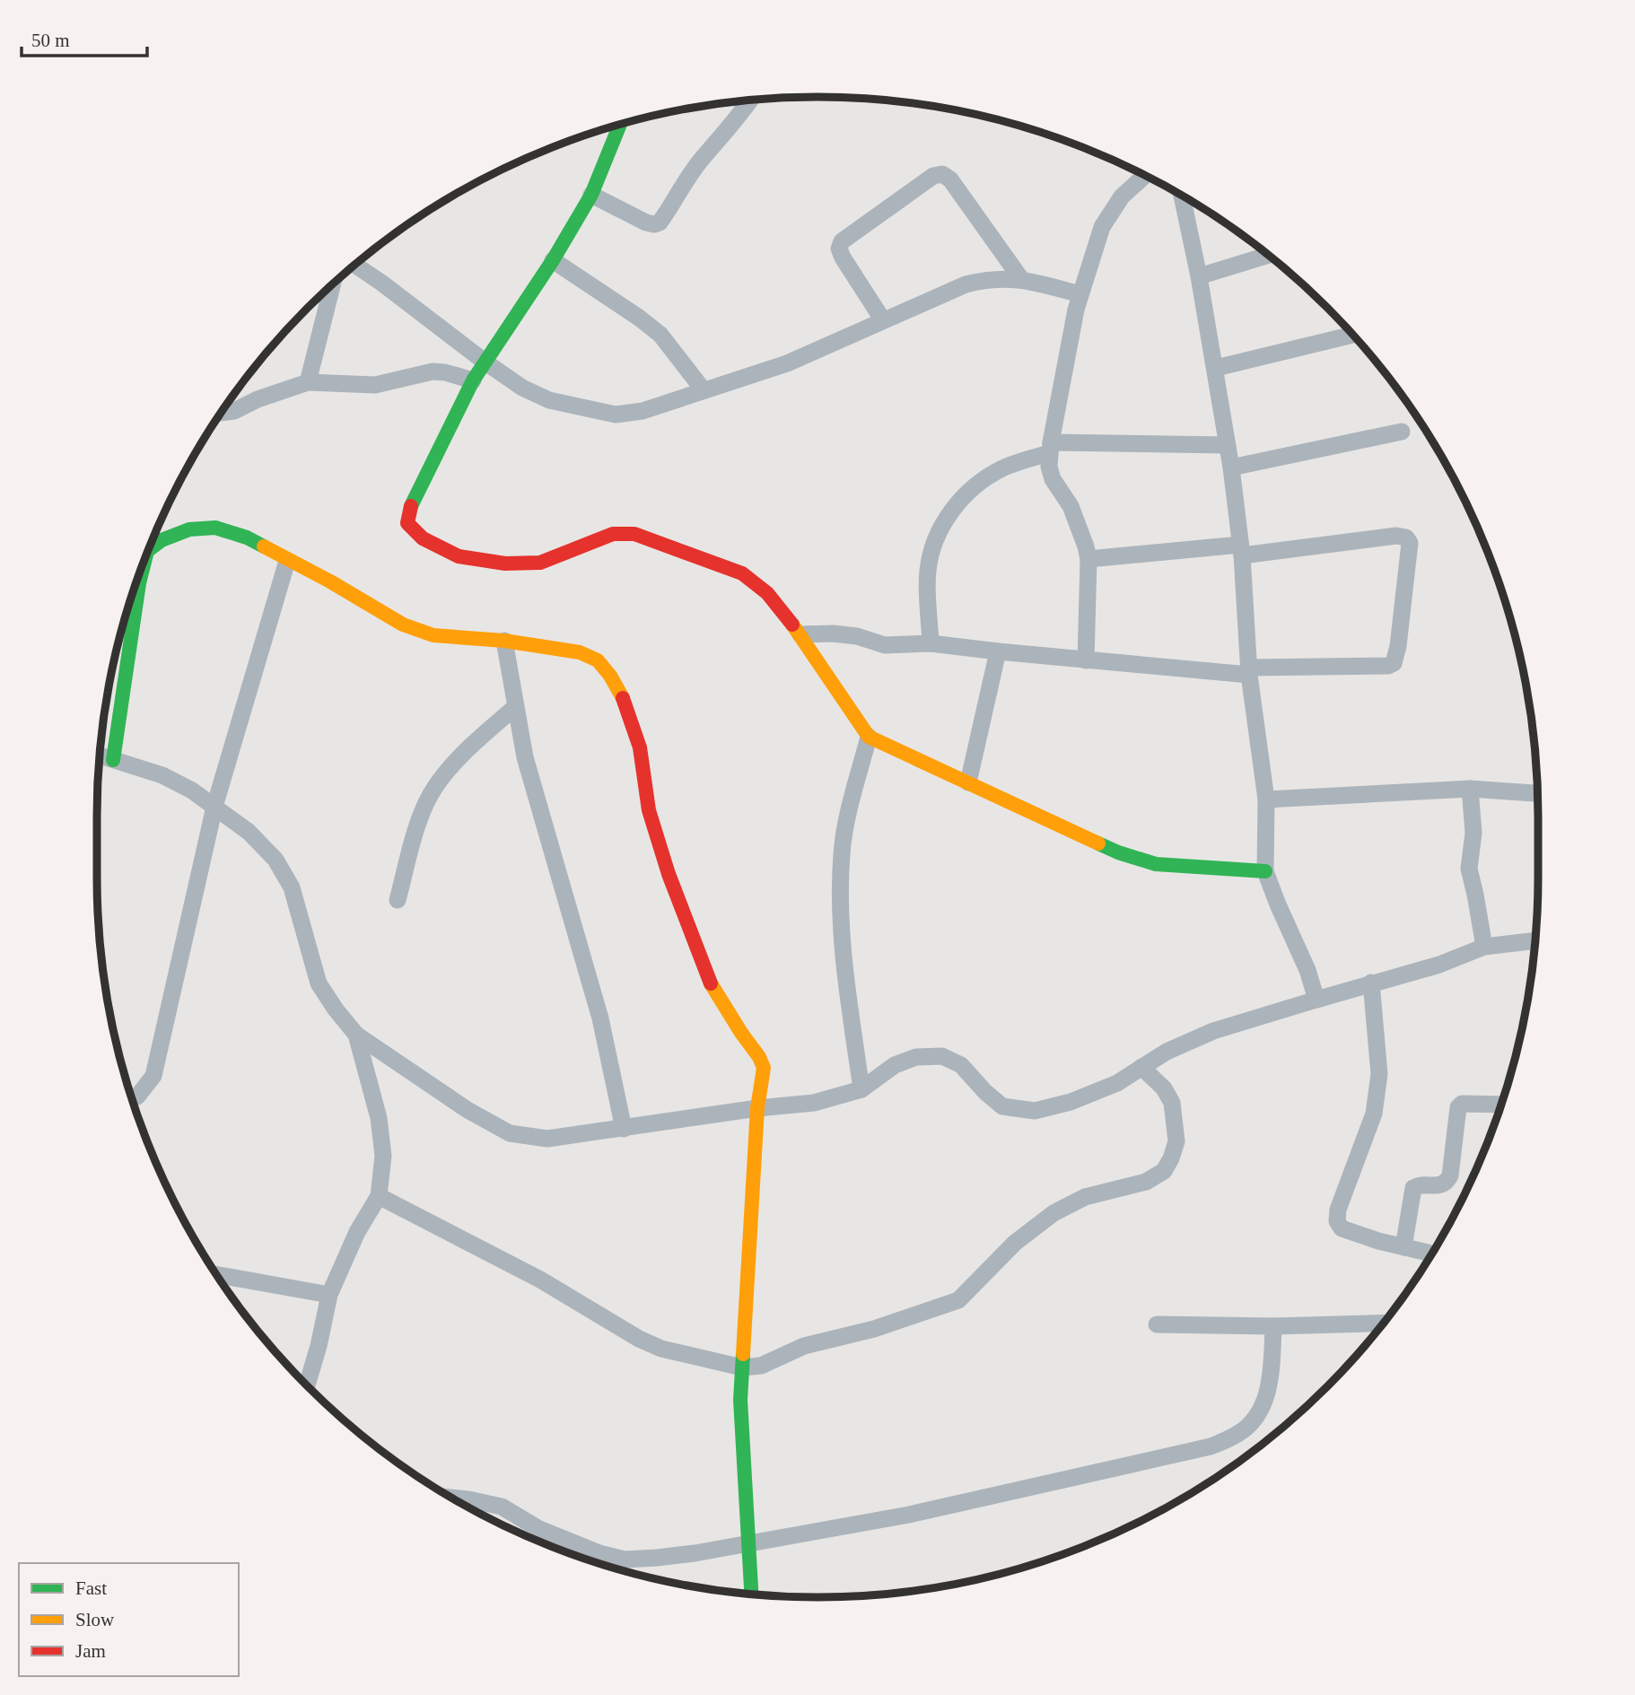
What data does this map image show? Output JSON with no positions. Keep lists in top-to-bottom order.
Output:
{
  "legend": ["Fast", "Slow", "Jam"],
  "scale_bar": "50 m"
}
